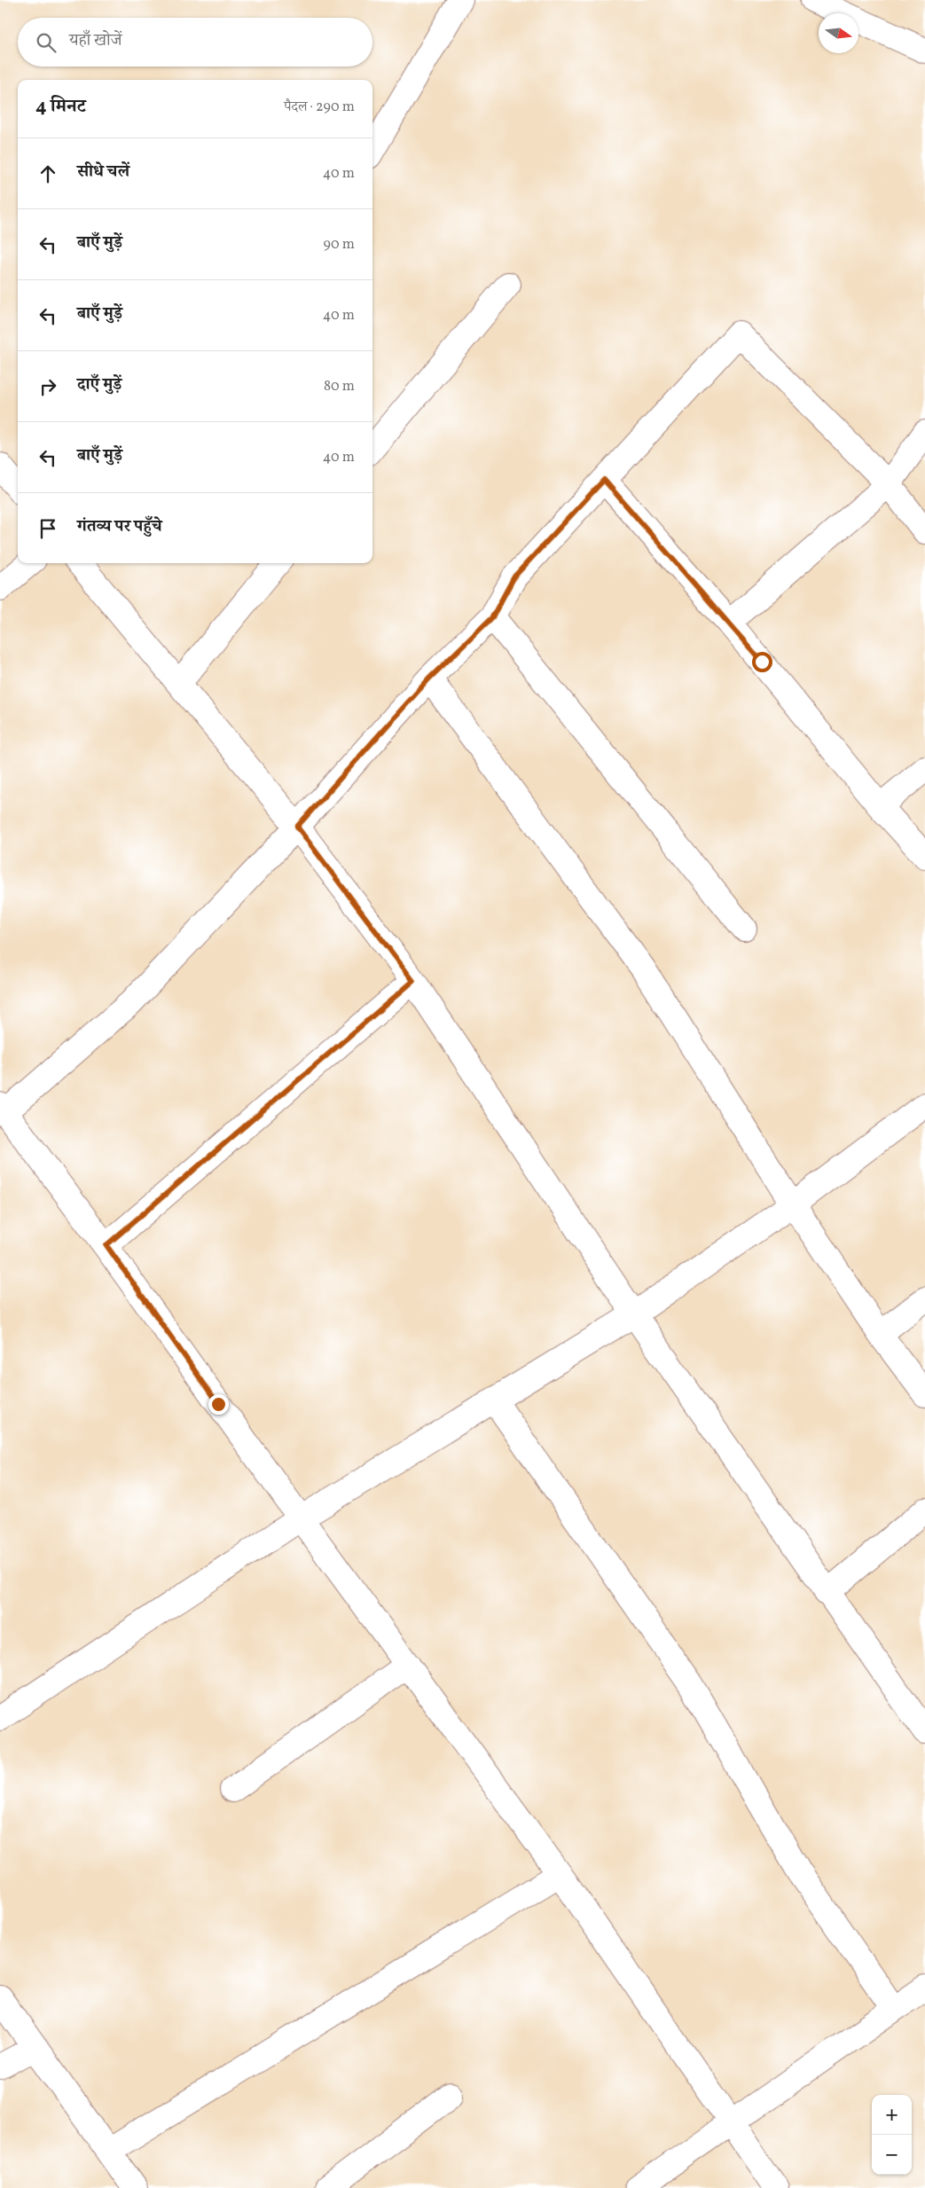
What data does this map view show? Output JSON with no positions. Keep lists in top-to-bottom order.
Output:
{
  "north": "right",
  "page": {
    "search": "यहाँ खोजें",
    "heading": ["4 मिनट", "पैदल · 290 m"],
    "list": [
      ["सीधे चलें", "40 m"],
      ["बाएँ मुड़ें", "90 m"],
      ["बाएँ मुड़ें", "40 m"],
      ["दाएँ मुड़ें", "80 m"],
      ["बाएँ मुड़ें", "40 m"],
      "गंतव्य पर पहुँचे"
    ],
    "map_buttons": ["+", "−"]
  }
}
